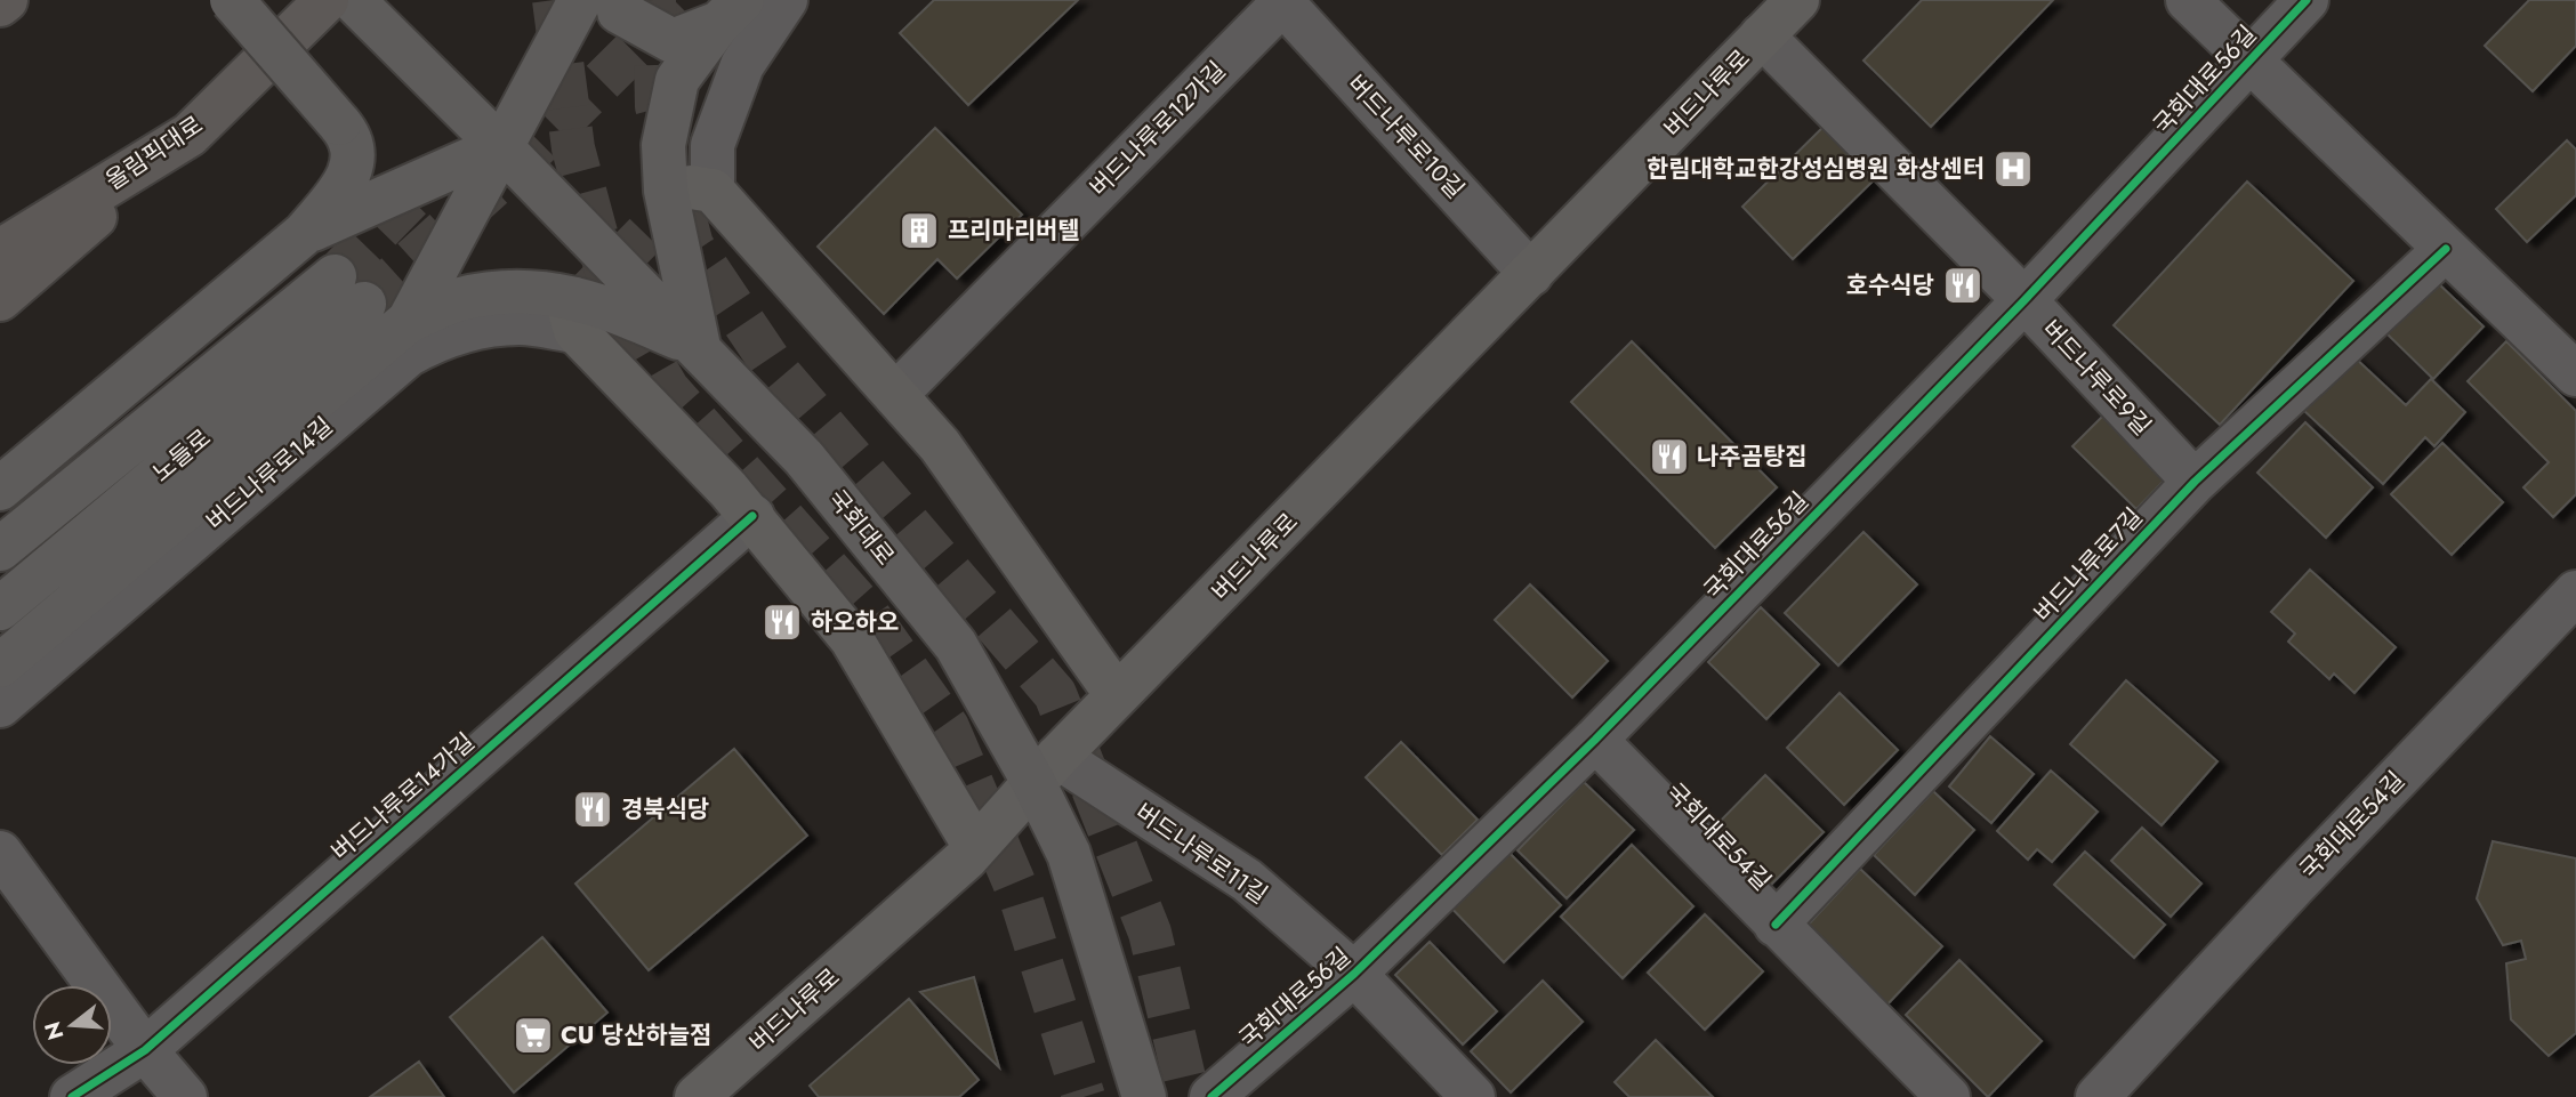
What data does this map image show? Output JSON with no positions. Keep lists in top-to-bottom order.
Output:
{
  "streets": {
    "highway": ["올림픽대로"],
    "main road": ["버드나루로", "노들로", "국회대로"],
    "street": [
      "국회대로56길",
      "버드나루로12가길",
      "버드나루로10길",
      "버드나루로9길",
      "버드나루로14길",
      "버드나루로7길",
      "버드나루로14가길",
      "국회대로54길",
      "버드나루로11길"
    ]
  },
  "crossings": [
    ["국회대로56길", "버드나루로9길"],
    ["국회대로56길", "국회대로54길"],
    ["국회대로56길", "버드나루로11길"],
    ["버드나루로", "버드나루로10길"],
    ["버드나루로", "버드나루로9길"],
    ["버드나루로", "국회대로"],
    ["버드나루로", "버드나루로11길"],
    ["버드나루로12가길", "버드나루로10길"],
    ["버드나루로9길", "버드나루로7길"],
    ["국회대로", "버드나루로11길"],
    ["버드나루로7길", "국회대로54길"]
  ],
  "places": {
    "hospital": ["한림대학교한강성심병원 화상센터"],
    "building": ["프리마리버텔"],
    "restaurant": [
      "호수식당",
      "나주곰탕집",
      "하오하오",
      "경북식당"
    ],
    "supermarket": ["CU 당산하늘점"]
  },
  "north": "left"
}
